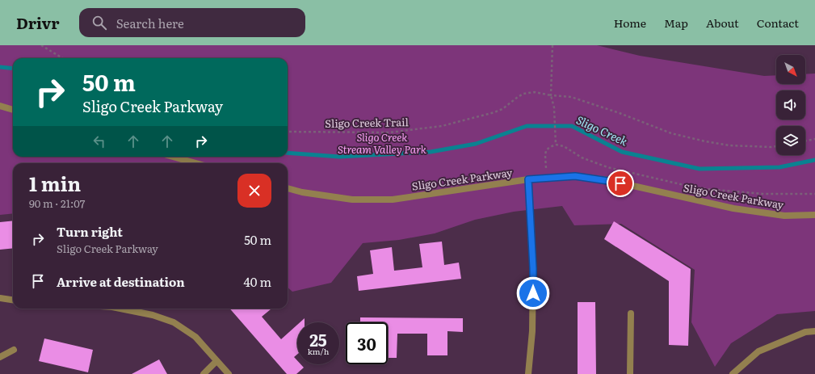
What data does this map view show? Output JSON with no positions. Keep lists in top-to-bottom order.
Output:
{
  "streets": {
    "street": ["Sligo Creek Parkway"],
    "path": ["Sligo Creek Trail"]
  },
  "water": ["Sligo Creek"],
  "parks": ["Sligo Creek Stream Valley Park"],
  "north": "bottom right",
  "page": {
    "header": "Drivr",
    "search": "Search here",
    "nav": [
      "Home",
      "Map",
      "About",
      "Contact"
    ],
    "turn": ["50 m", "Sligo Creek Parkway"],
    "heading": ["1 min", "90 m · 21:07"],
    "list": [
      {
        "name": "Turn right",
        "note": "Sligo Creek Parkway",
        "value": "50 m"
      },
      {
        "name": "Arrive at destination",
        "value": "40 m"
      }
    ],
    "speed": "25 km/h",
    "limit": "30"
  }
}
